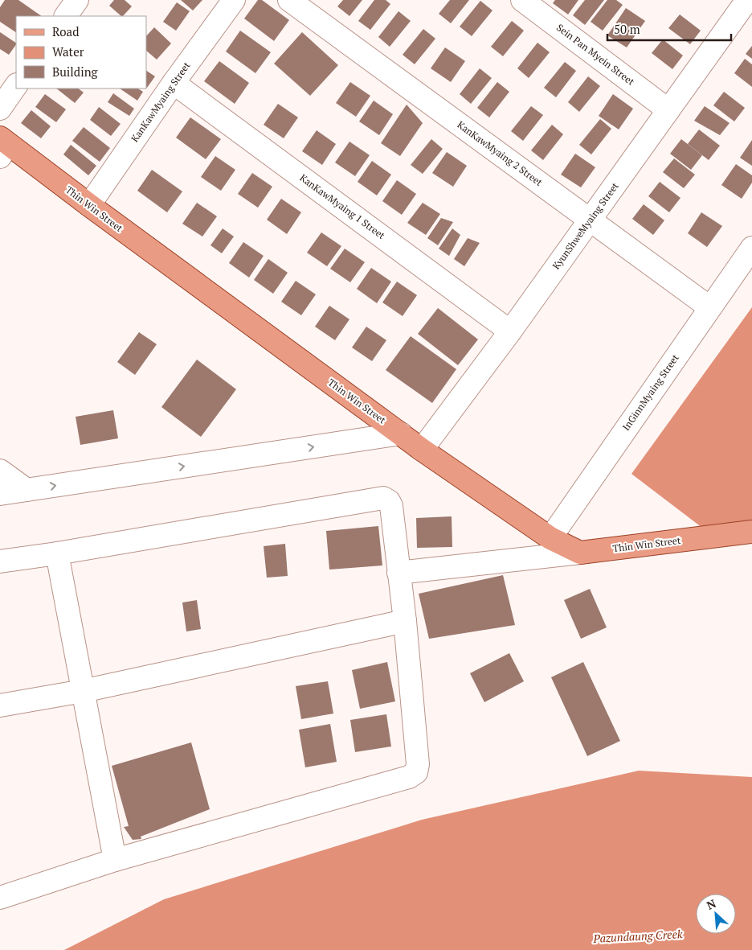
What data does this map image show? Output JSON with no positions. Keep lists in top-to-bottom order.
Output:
{
  "streets": {
    "main road": ["Thin Win Street"],
    "street": [
      "Sein Pan Myein Street",
      "KanKawMyaing Street",
      "KanKawMyaing 2 Street",
      "KanKawMyaing 1 Street",
      "KyunShweMyaing Street",
      "InGinnMyaing Street"
    ]
  },
  "crossings": [
    ["Sein Pan Myein Street", "KyunShweMyaing Street"],
    ["KanKawMyaing Street", "KanKawMyaing 1 Street"],
    ["KanKawMyaing Street", "Thin Win Street"],
    ["KanKawMyaing 2 Street", "KyunShweMyaing Street"],
    ["KanKawMyaing 2 Street", "InGinnMyaing Street"],
    ["KanKawMyaing 1 Street", "KyunShweMyaing Street"],
    ["Thin Win Street", "KyunShweMyaing Street"],
    ["Thin Win Street", "InGinnMyaing Street"]
  ],
  "water": ["Pazundaung Creek"],
  "legend": ["Road", "Water", "Building"],
  "scale_bar": "50 m",
  "north": "top left"
}
